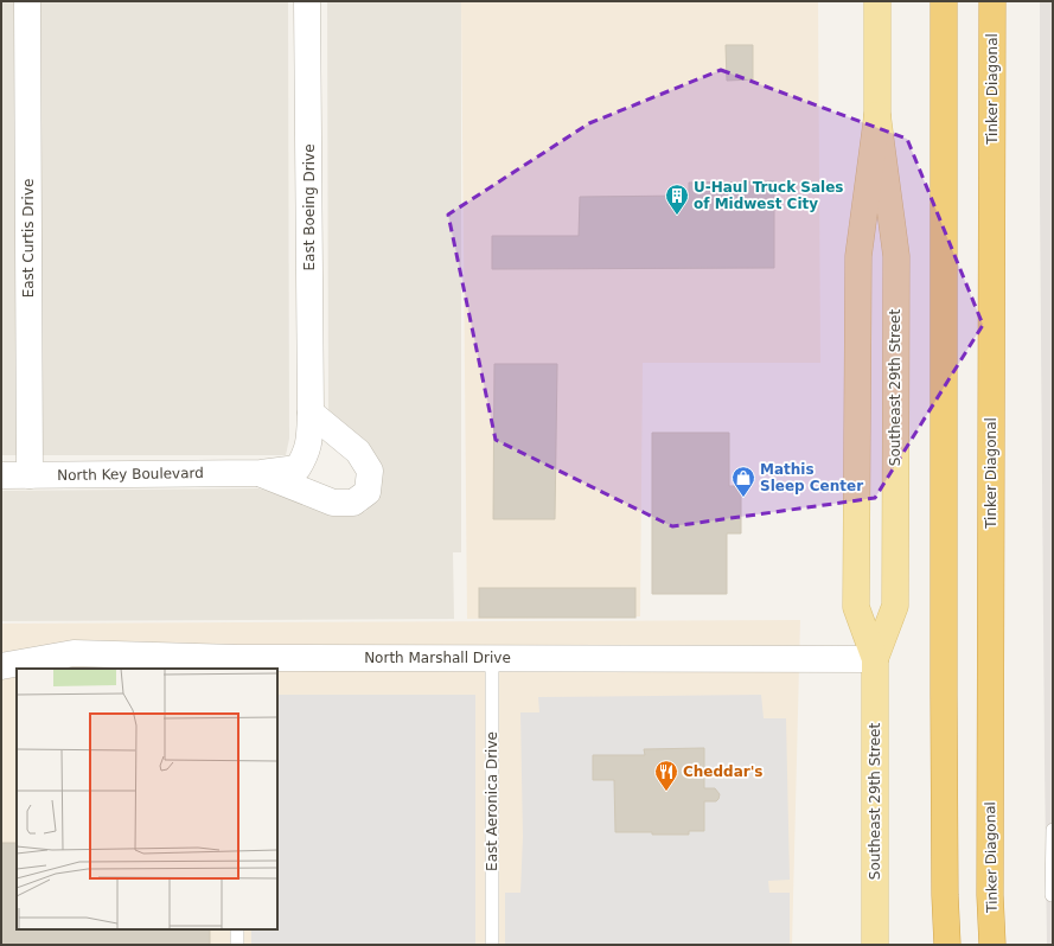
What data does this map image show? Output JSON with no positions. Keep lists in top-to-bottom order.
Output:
{
  "streets": {
    "highway": ["Tinker Diagonal"],
    "main road": ["Southeast 29th Street"],
    "street": [
      "East Boeing Drive",
      "East Curtis Drive",
      "North Key Boulevard",
      "North Marshall Drive"
    ],
    "lane": ["East Aeronica Drive"]
  },
  "crossings": [
    ["East Boeing Drive", "North Key Boulevard"],
    ["East Curtis Drive", "North Key Boulevard"],
    ["Southeast 29th Street", "North Marshall Drive"],
    ["North Marshall Drive", "East Aeronica Drive"]
  ],
  "places": {
    "building": ["U-Haul Truck Sales of Midwest City"],
    "shop": ["Mathis Sleep Center"],
    "restaurant": ["Cheddar's"]
  }
}
